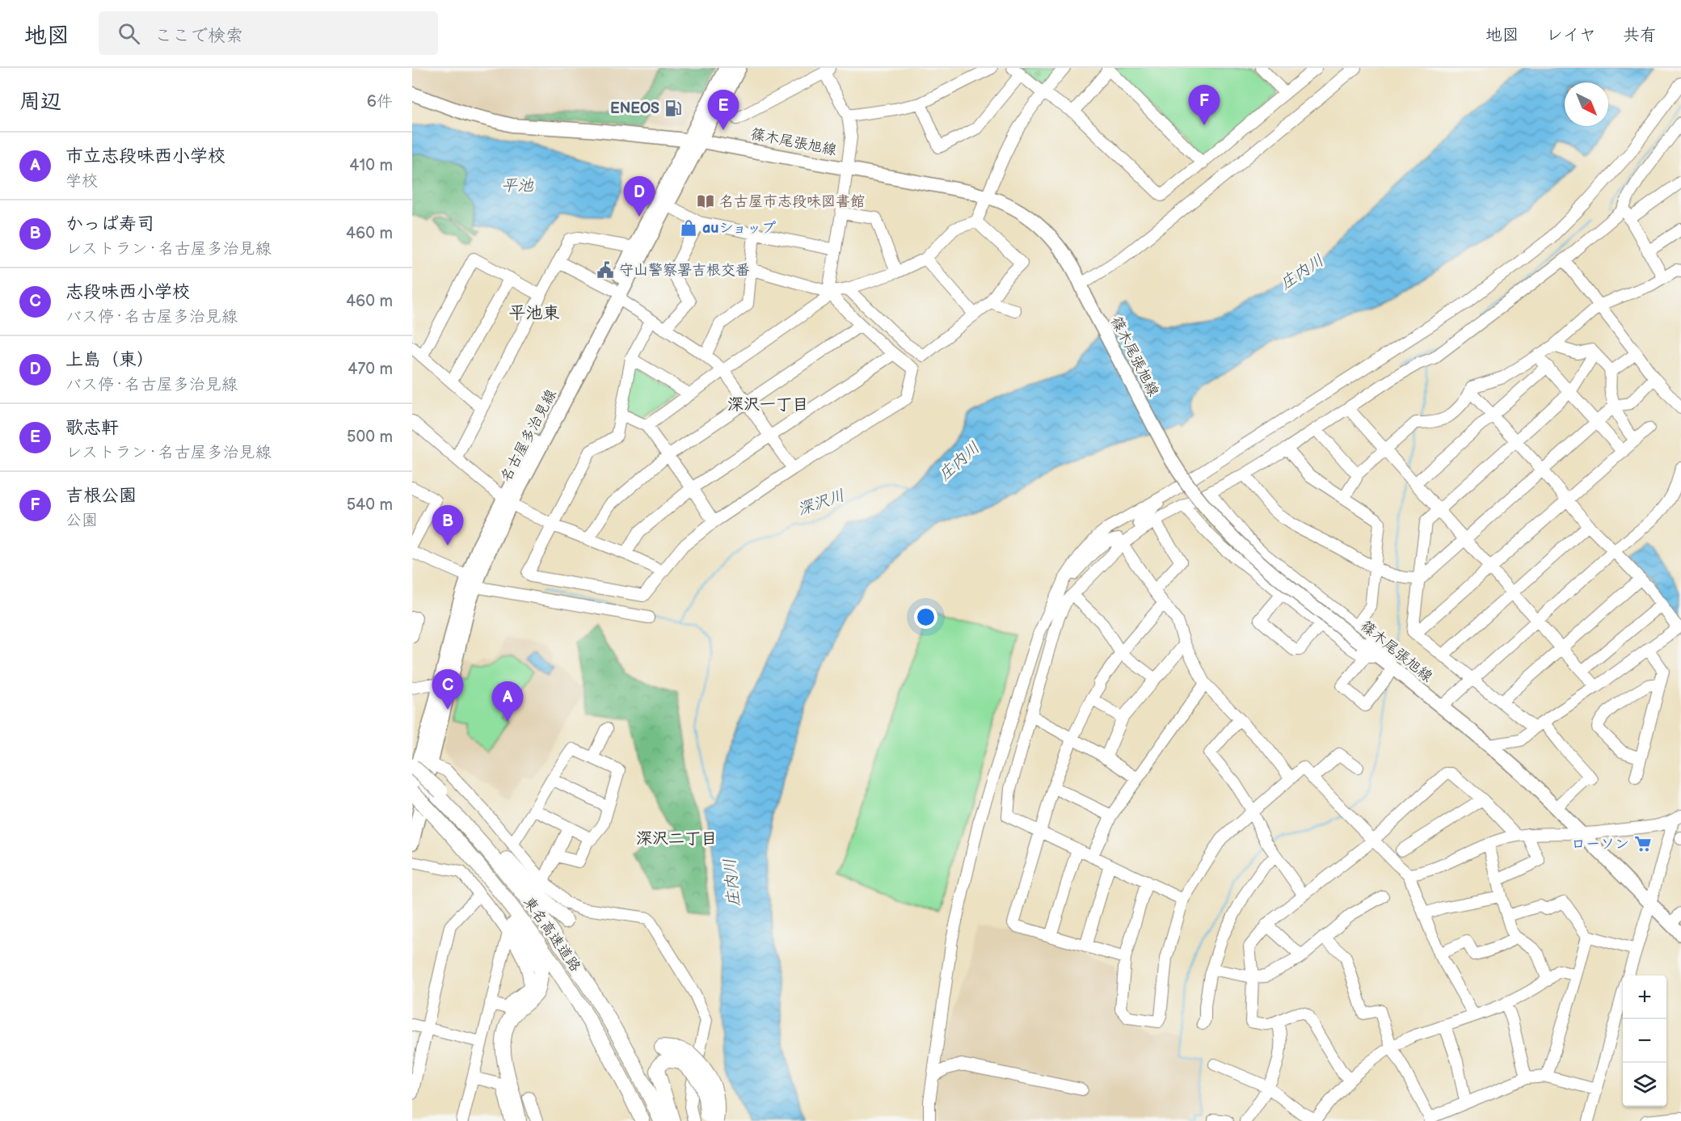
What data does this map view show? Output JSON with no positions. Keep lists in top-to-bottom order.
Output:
{
  "streets": {
    "highway": ["東名高速道路"],
    "main road": ["篠木尾張旭線", "名古屋多治見線"]
  },
  "crossings": [
    ["篠木尾張旭線", "名古屋多治見線"]
  ],
  "districts": ["平池東", "深沢一丁目", "深沢二丁目"],
  "water": ["平池", "庄内川", "深沢川"],
  "places": {
    "fuel station": ["ENEOS"],
    "library": ["名古屋市志段味図書館"],
    "shop": ["auショップ"],
    "public building": ["守山警察署吉根交番"],
    "supermarket": ["ローソン"]
  },
  "north": "bottom right",
  "page": {
    "header": "地図",
    "search": "ここで検索",
    "nav": ["地図", "レイヤ", "共有"],
    "heading": ["周辺", "6件"],
    "pins": [
      "F",
      "E",
      "D",
      "B",
      "C",
      "A"
    ],
    "list": [
      {
        "mark": "A",
        "name": "市立志段味西小学校",
        "note": "学校",
        "value": "410 m"
      },
      {
        "mark": "B",
        "name": "かっぱ寿司",
        "note": "レストラン · 名古屋多治見線",
        "value": "460 m"
      },
      {
        "mark": "C",
        "name": "志段味西小学校",
        "note": "バス停 · 名古屋多治見線",
        "value": "460 m"
      },
      {
        "mark": "D",
        "name": "上島（東）",
        "note": "バス停 · 名古屋多治見線",
        "value": "470 m"
      },
      {
        "mark": "E",
        "name": "歌志軒",
        "note": "レストラン · 名古屋多治見線",
        "value": "500 m"
      },
      {
        "mark": "F",
        "name": "吉根公園",
        "note": "公園",
        "value": "540 m"
      }
    ],
    "map_buttons": ["+", "−"]
  }
}
